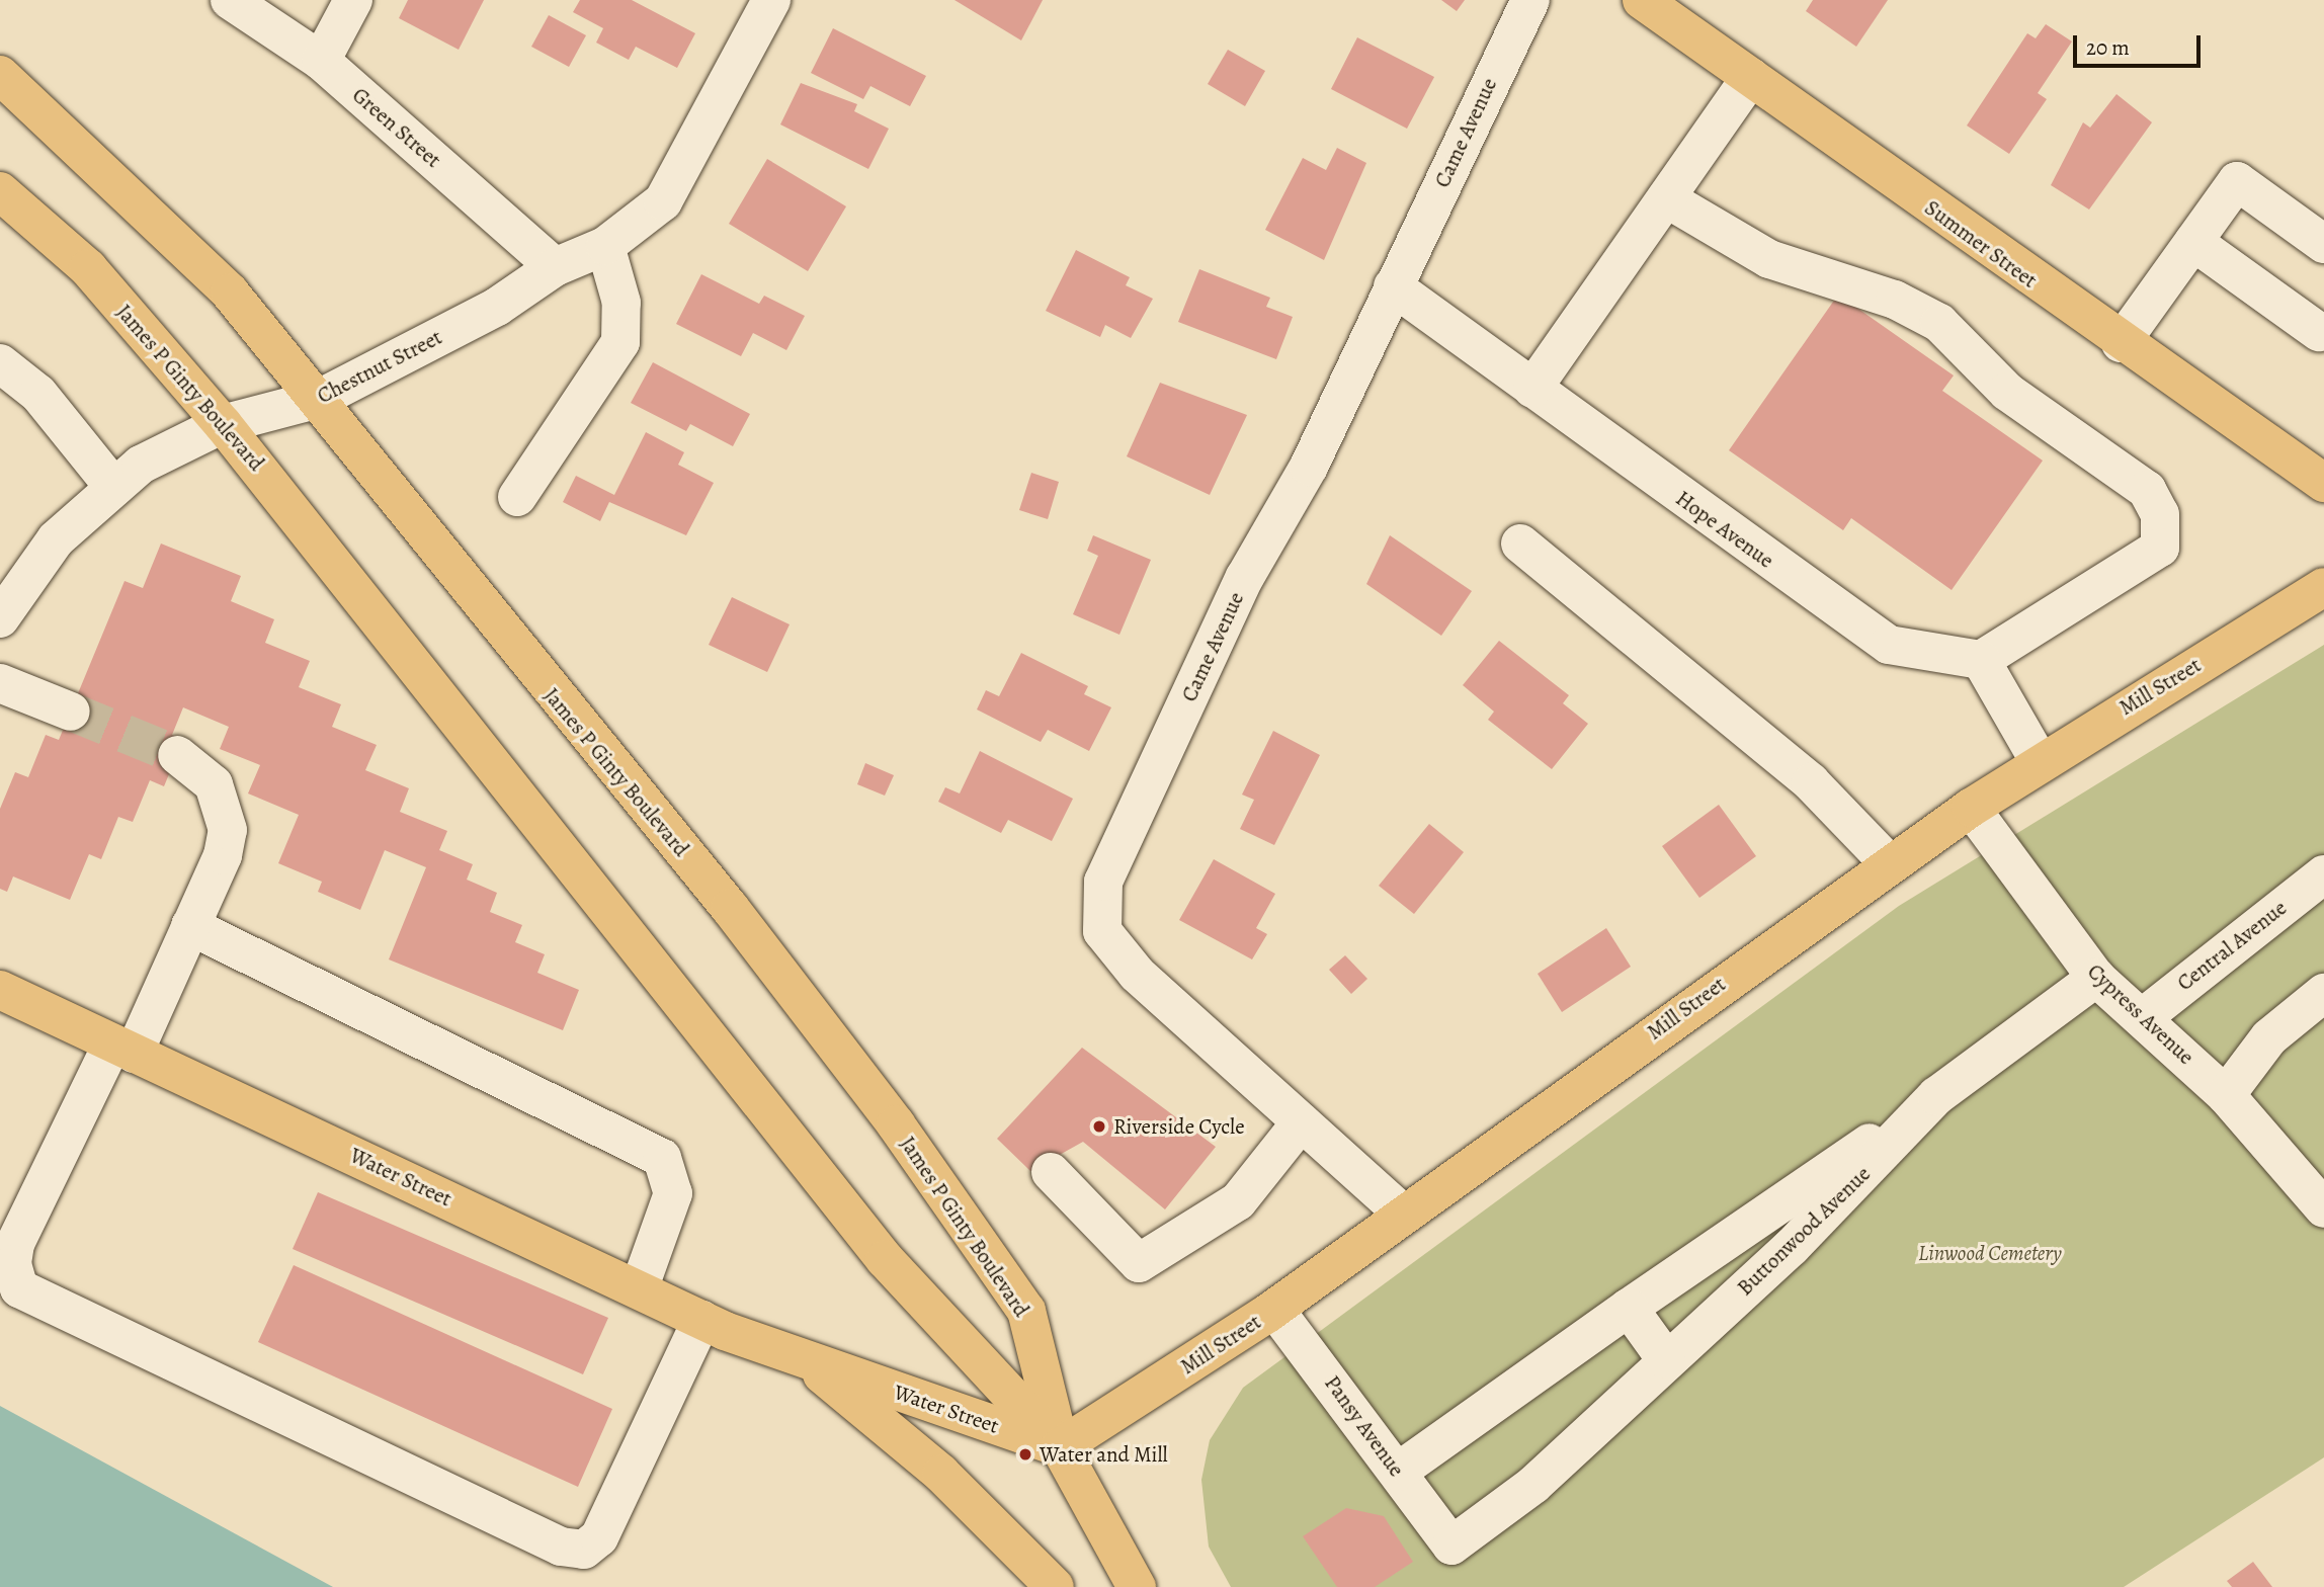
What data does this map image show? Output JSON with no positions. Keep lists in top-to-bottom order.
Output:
{
  "streets": {
    "main road": [
      "Summer Street",
      "James P Ginty Boulevard",
      "Mill Street",
      "Water Street"
    ],
    "street": [
      "Green Street",
      "Came Avenue",
      "Chestnut Street",
      "Hope Avenue",
      "Central Avenue",
      "Cypress Avenue",
      "Buttonwood Avenue",
      "Pansy Avenue"
    ]
  },
  "crossings": [
    ["Green Street", "Chestnut Street"],
    ["Came Avenue", "Hope Avenue"],
    ["Came Avenue", "Mill Street"],
    ["Chestnut Street", "James P Ginty Boulevard"],
    ["James P Ginty Boulevard", "Mill Street"],
    ["James P Ginty Boulevard", "Water Street"],
    ["Mill Street", "Cypress Avenue"],
    ["Mill Street", "Water Street"],
    ["Mill Street", "Pansy Avenue"],
    ["Central Avenue", "Cypress Avenue"],
    ["Cypress Avenue", "Buttonwood Avenue"],
    ["Buttonwood Avenue", "Pansy Avenue"]
  ],
  "parks": ["Linwood Cemetery"],
  "places": ["Riverside Cycle", "Water and Mill"],
  "scale_bar": "20 m"
}
